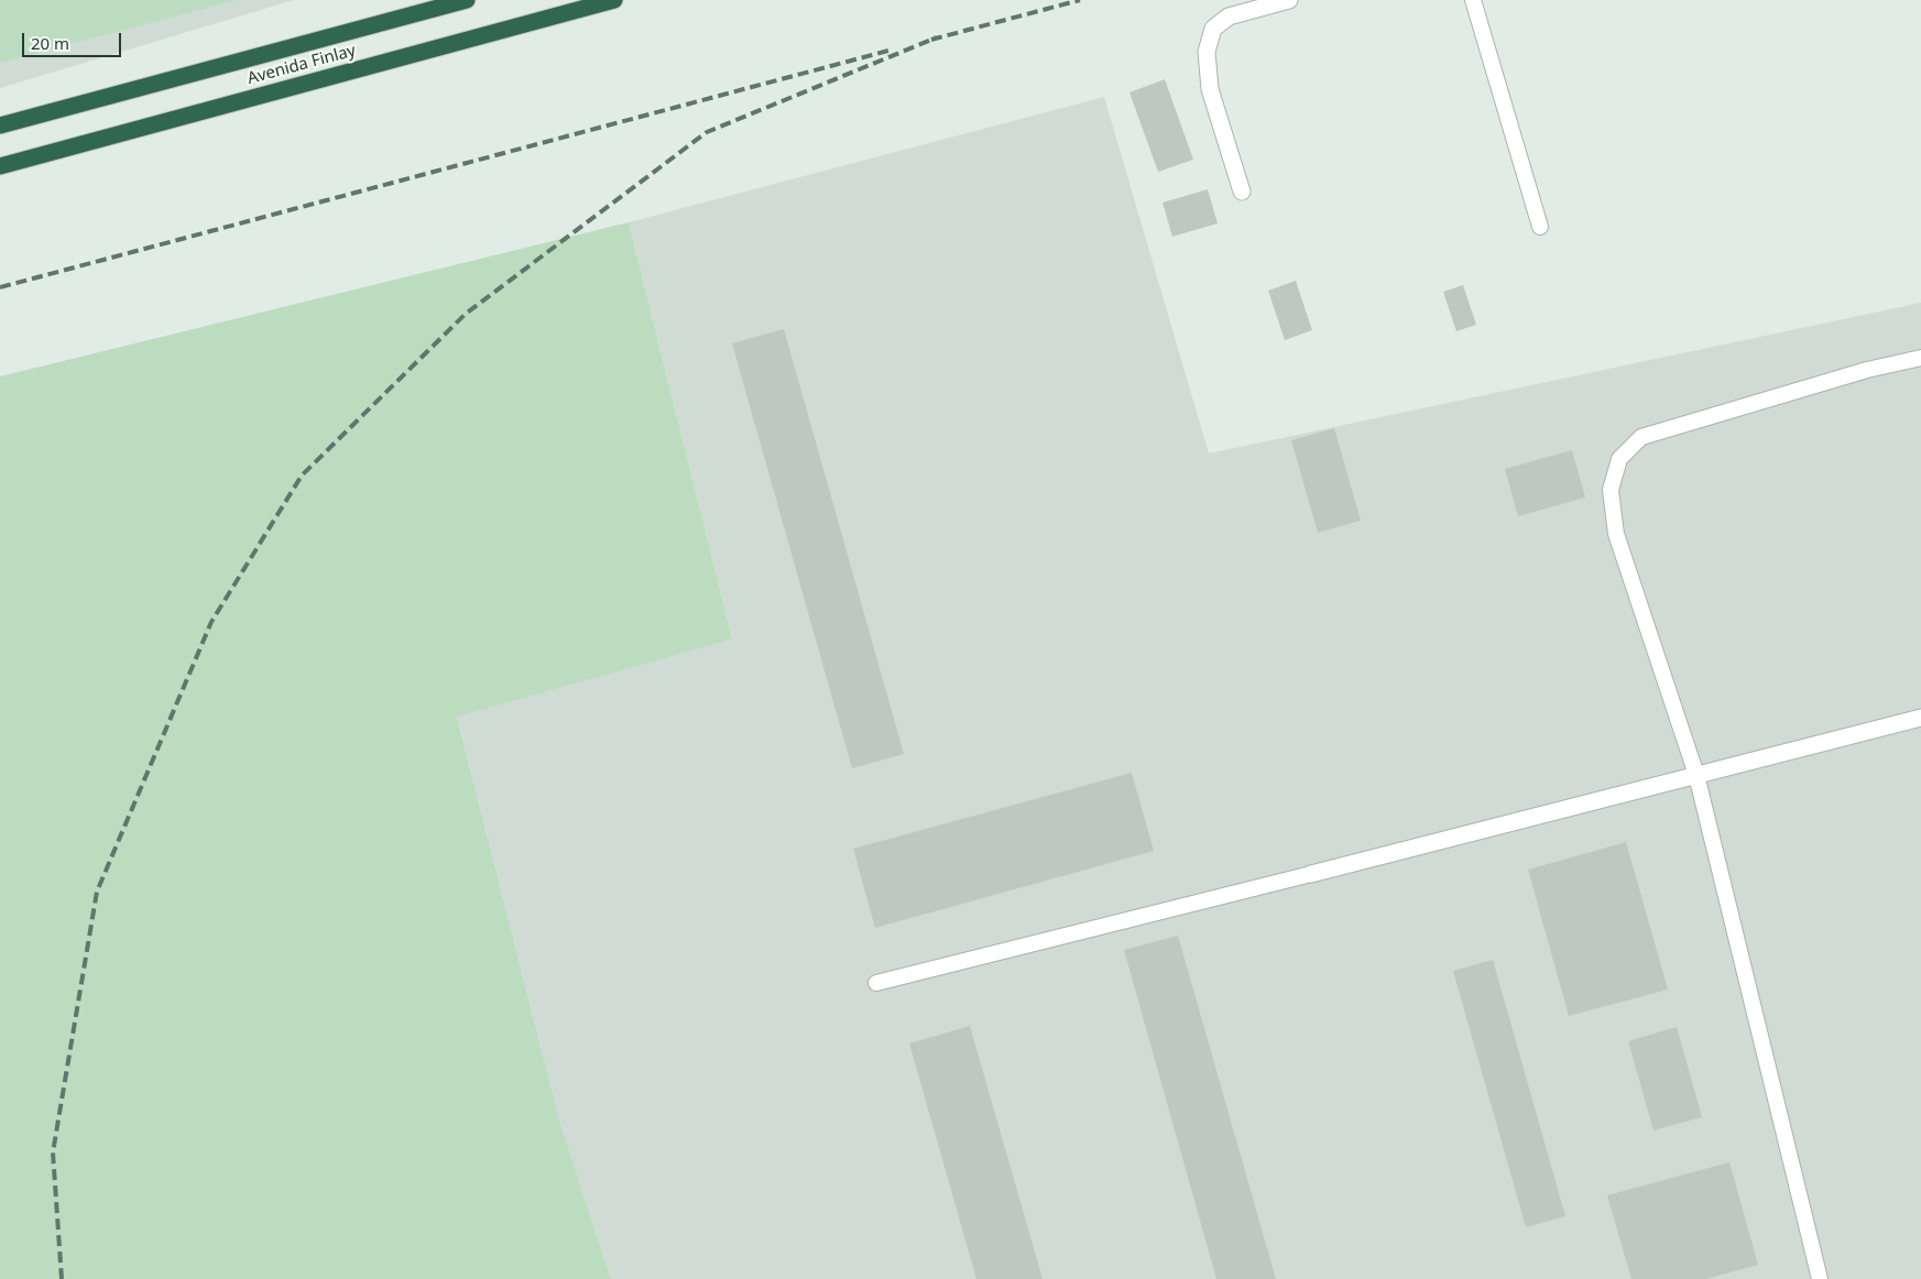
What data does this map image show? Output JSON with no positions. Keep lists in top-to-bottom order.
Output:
{
  "streets": {
    "highway": ["Avenida Finlay"]
  },
  "scale_bar": "20 m"
}
